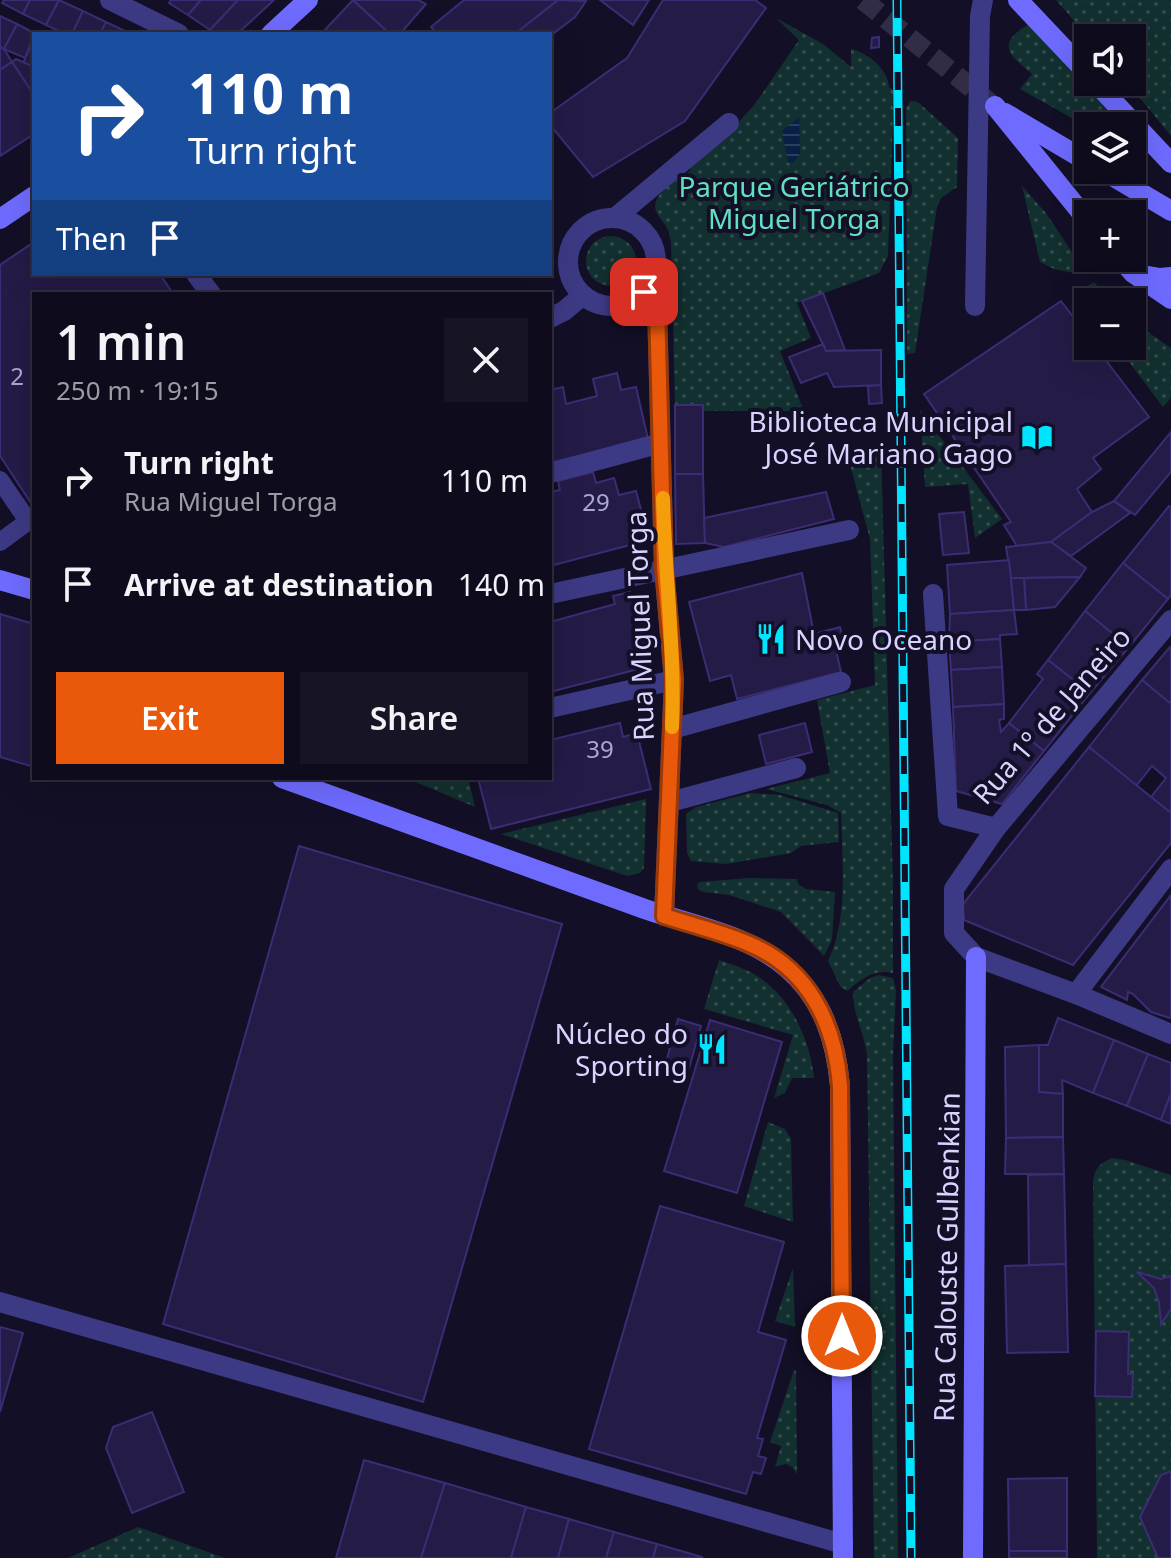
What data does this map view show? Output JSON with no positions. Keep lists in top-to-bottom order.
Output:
{
  "streets": {
    "street": ["Rua Miguel Torga", "Rua 1º de Janeiro", "Rua Calouste Gulbenkian"]
  },
  "parks": ["Parque Geriátrico Miguel Torga"],
  "places": {
    "library": ["Biblioteca Municipal José Mariano Gago"],
    "restaurant": ["Novo Oceano", "Núcleo do Sporting"]
  },
  "house_numbers": ["2", "29", "39"],
  "page": {
    "map_buttons": ["+", "−"],
    "turn": ["110 m", "Turn right"],
    "then": "Then",
    "heading": ["1 min", "250 m · 19:15"],
    "list": [
      {
        "name": "Turn right",
        "note": "Rua Miguel Torga",
        "value": "110 m"
      },
      {
        "name": "Arrive at destination",
        "value": "140 m"
      }
    ],
    "buttons": ["Exit", "Share"]
  }
}
